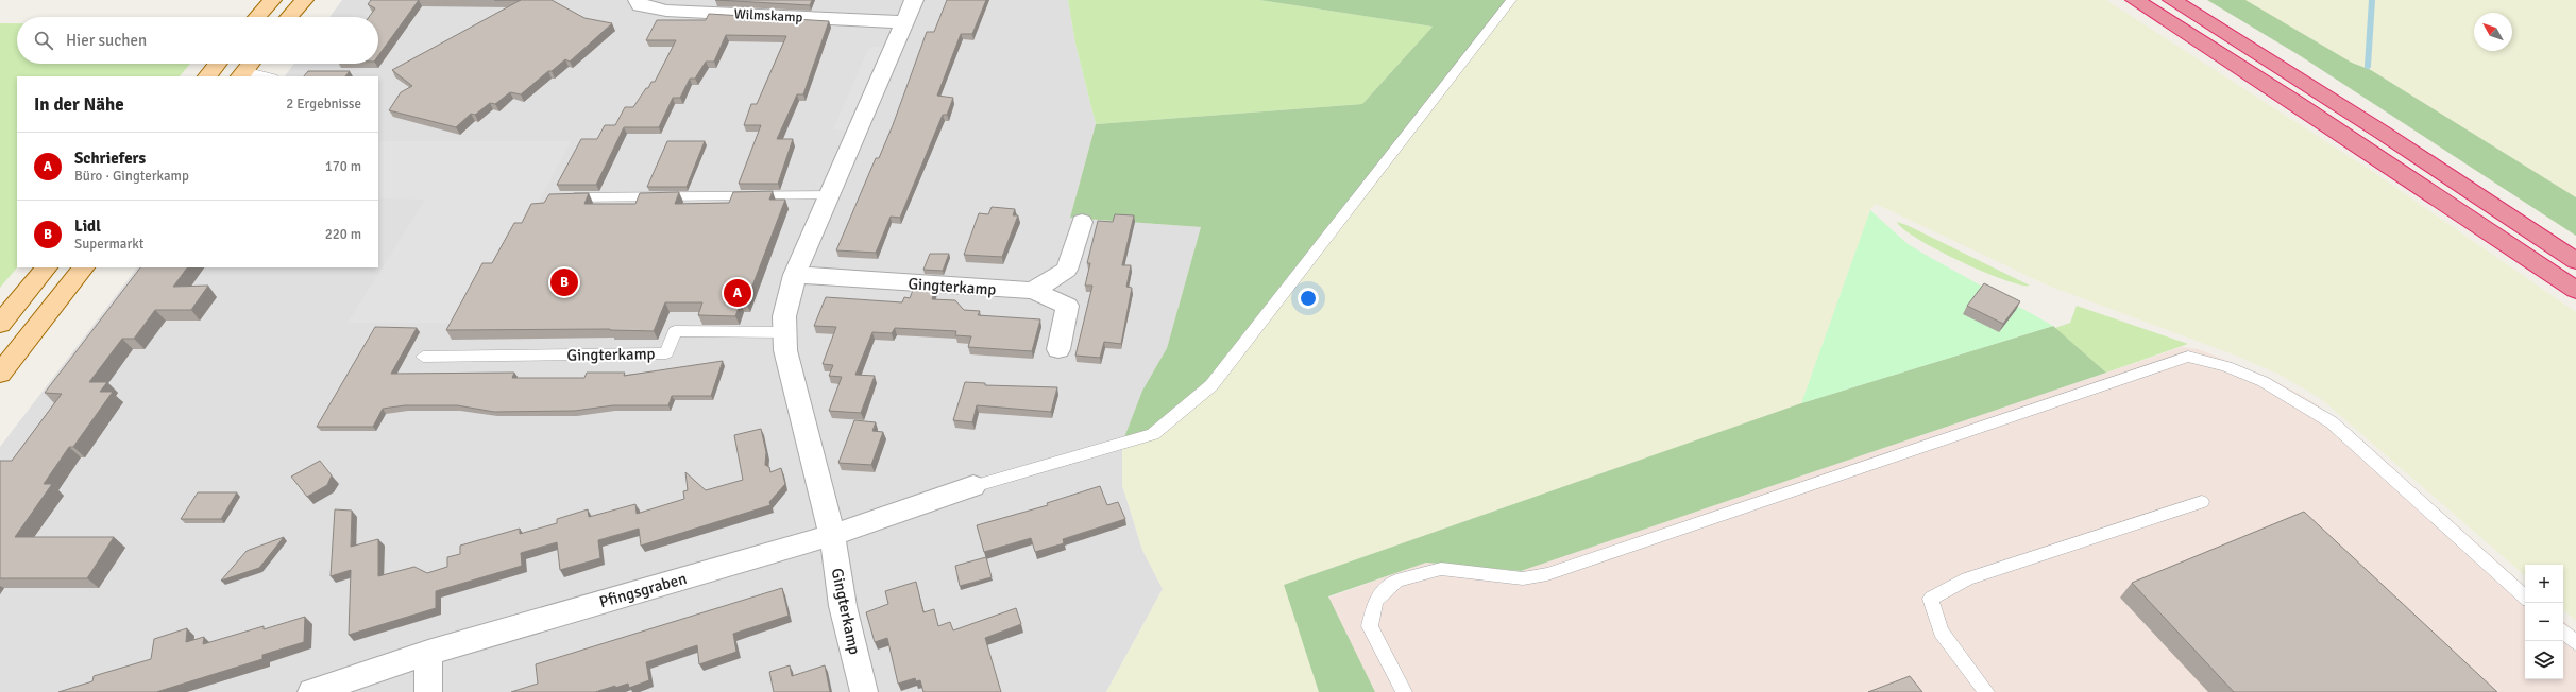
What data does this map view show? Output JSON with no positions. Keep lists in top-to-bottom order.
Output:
{
  "streets": {
    "street": ["Wilmskamp", "Gingterkamp", "Pfingsgraben"]
  },
  "crossings": [
    ["Wilmskamp", "Gingterkamp"],
    ["Gingterkamp", "Pfingsgraben"]
  ],
  "north": "top left",
  "page": {
    "search": "Hier suchen",
    "heading": ["In der Nähe", "2 Ergebnisse"],
    "list": [
      {
        "mark": "A",
        "name": "Schriefers",
        "note": "Büro · Gingterkamp",
        "value": "170 m"
      },
      {
        "mark": "B",
        "name": "Lidl",
        "note": "Supermarkt",
        "value": "220 m"
      }
    ],
    "pins": ["B", "A"],
    "map_buttons": ["+", "−"]
  }
}
